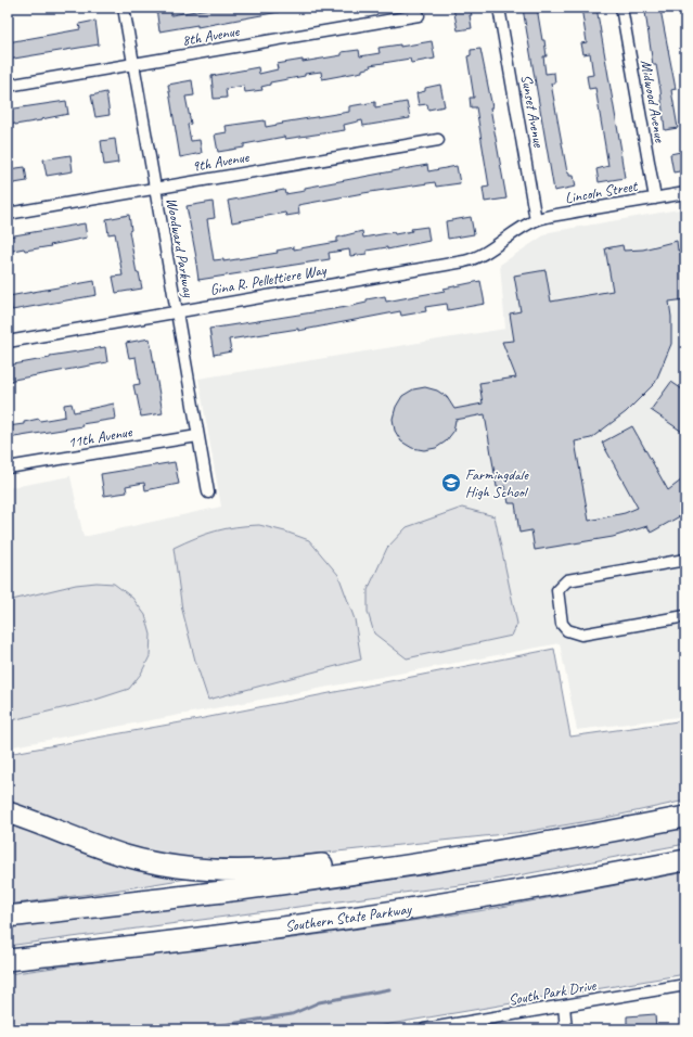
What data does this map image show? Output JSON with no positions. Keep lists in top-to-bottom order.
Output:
{
  "streets": {
    "highway": ["Southern State Parkway"],
    "street": [
      "8th Avenue",
      "Midwood Avenue",
      "Sunset Avenue",
      "9th Avenue",
      "Lincoln Street",
      "Woodward Parkway",
      "Gina R. Pellettiere Way",
      "11th Avenue",
      "South Park Drive"
    ]
  },
  "crossings": [
    ["8th Avenue", "Woodward Parkway"],
    ["Midwood Avenue", "Lincoln Street"],
    ["Sunset Avenue", "Lincoln Street"],
    ["9th Avenue", "Woodward Parkway"],
    ["Lincoln Street", "Gina R. Pellettiere Way"],
    ["Woodward Parkway", "Gina R. Pellettiere Way"],
    ["Woodward Parkway", "11th Avenue"]
  ],
  "places": {
    "school or university": ["Farmingdale High School"]
  }
}
